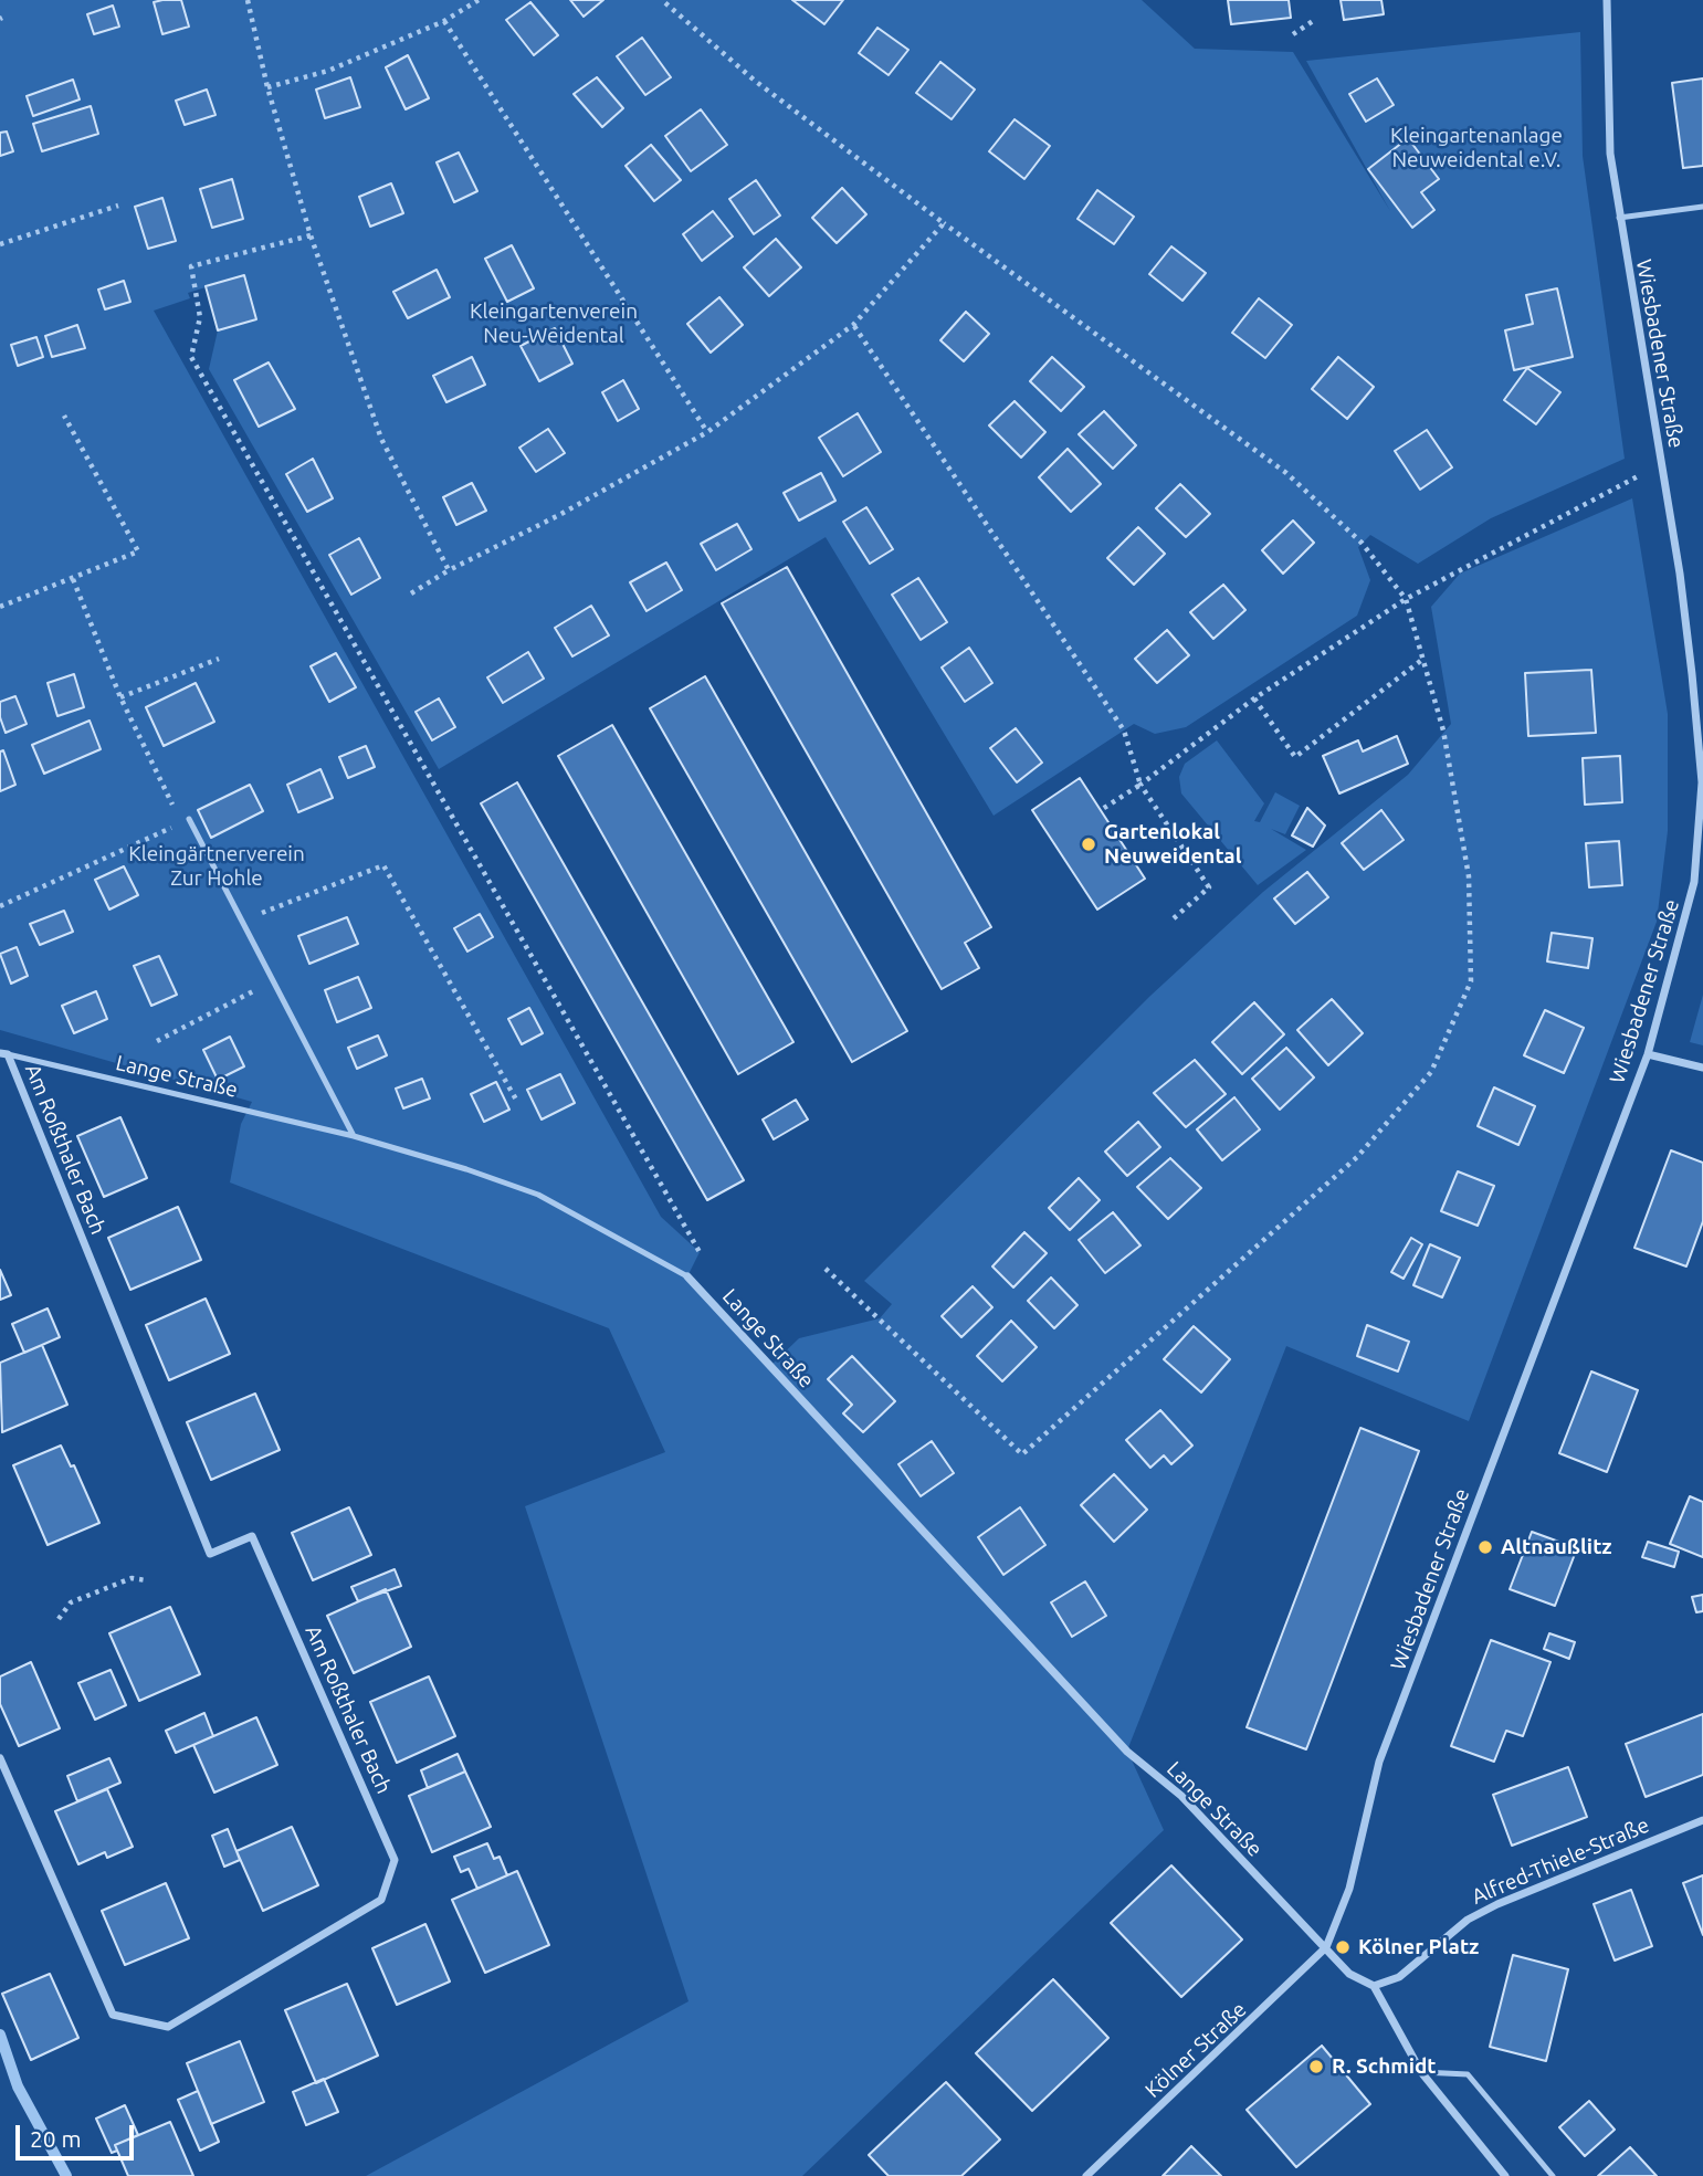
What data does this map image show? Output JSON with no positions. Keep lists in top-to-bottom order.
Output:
{
  "streets": {
    "street": [
      "Wiesbadener Straße",
      "Lange Straße",
      "Am Roßthaler Bach",
      "Alfred-Thiele-Straße",
      "Kölner Straße"
    ]
  },
  "crossings": [
    ["Wiesbadener Straße", "Lange Straße"],
    ["Wiesbadener Straße", "Kölner Straße"],
    ["Lange Straße", "Am Roßthaler Bach"],
    ["Lange Straße", "Kölner Straße"]
  ],
  "parks": ["Kleingartenanlage Neuweidental e.V.", "Kleingartenverein Neu-Weidental", "Kleingärtnerverein Zur Hohle"],
  "places": [
    "Gartenlokal Neuweidental",
    "Altnaußlitz",
    "Kölner Platz",
    "R. Schmidt"
  ],
  "scale_bar": "20 m"
}
